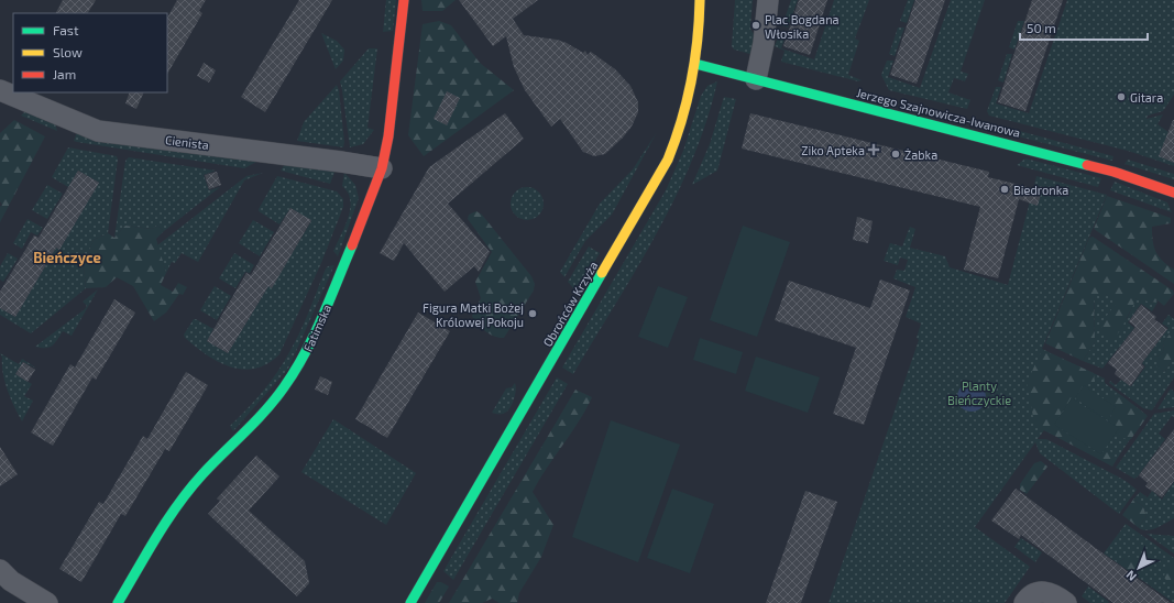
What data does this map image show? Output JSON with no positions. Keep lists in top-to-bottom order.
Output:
{
  "streets": {
    "street": [
      "Jerzego Szajnowicza-Iwanowa",
      "Cienista",
      "Obrońców Krzyża",
      "Fatimska"
    ]
  },
  "crossings": [
    ["Jerzego Szajnowicza-Iwanowa", "Obrońców Krzyża"],
    ["Cienista", "Fatimska"]
  ],
  "districts": ["Bieńczyce"],
  "parks": ["Planty Bieńczyckie"],
  "places": {
    "other": [
      "Plac Bogdana Włosika",
      "Gitara",
      "Żabka",
      "Biedronka",
      "Figura Matki Bożej Królowej Pokoju"
    ],
    "health": ["Ziko Apteka"]
  },
  "legend": ["Fast", "Slow", "Jam"],
  "scale_bar": "50 m",
  "north": "bottom left"
}
